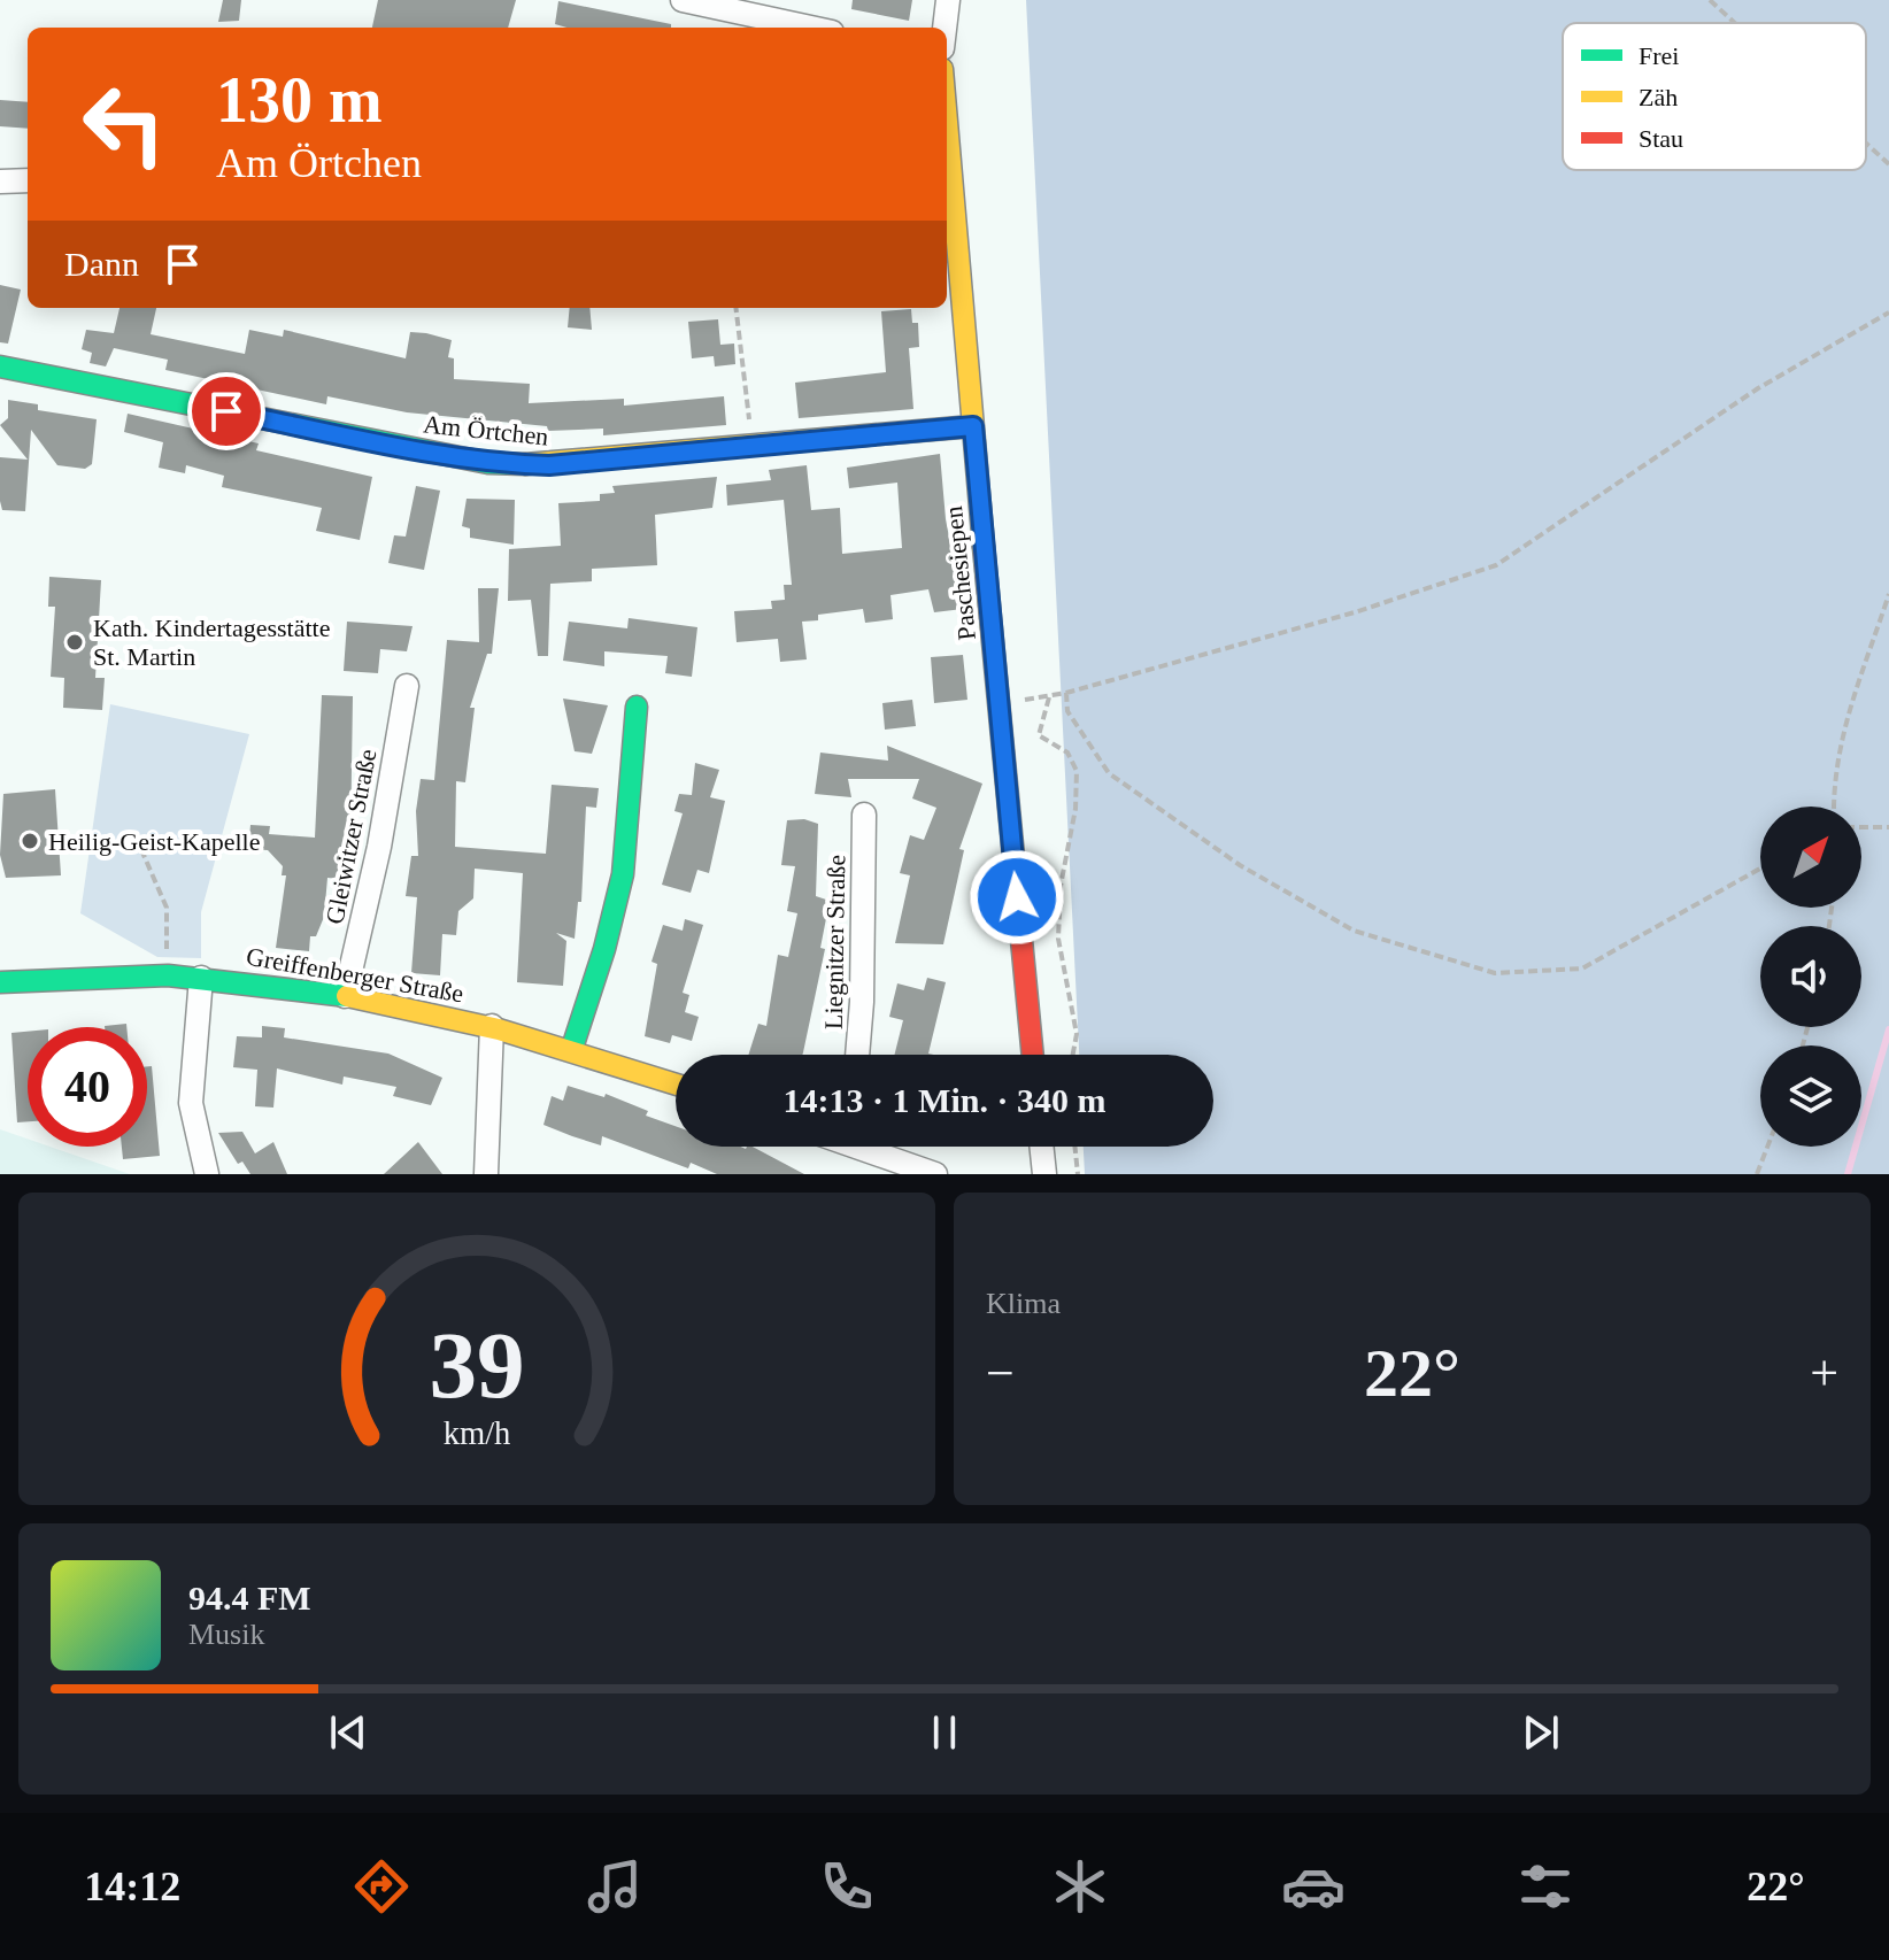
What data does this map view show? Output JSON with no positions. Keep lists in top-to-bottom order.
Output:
{
  "streets": {
    "street": [
      "Am Örtchen",
      "Paschesiepen",
      "Gleiwitzer Straße",
      "Liegnitzer Straße",
      "Greiffenberger Straße"
    ]
  },
  "crossings": [
    ["Am Örtchen", "Paschesiepen"],
    ["Gleiwitzer Straße", "Greiffenberger Straße"]
  ],
  "places": ["Kath. Kindertagesstätte St. Martin", "Heilig-Geist-Kapelle"],
  "legend": ["Frei", "Zäh", "Stau"],
  "north": "top right",
  "page": {
    "turn": ["130 m", "Am Örtchen"],
    "then": "Dann",
    "limit": "40",
    "trip": "14:13 · 1 Min. · 340 m",
    "tile": "Klima",
    "heat": ["−", "22°", "+"],
    "song": ["94.4 FM", "Musik"],
    "tabs": ["14:12", "22°"],
    "gauge": ["39", "km/h"]
  }
}
